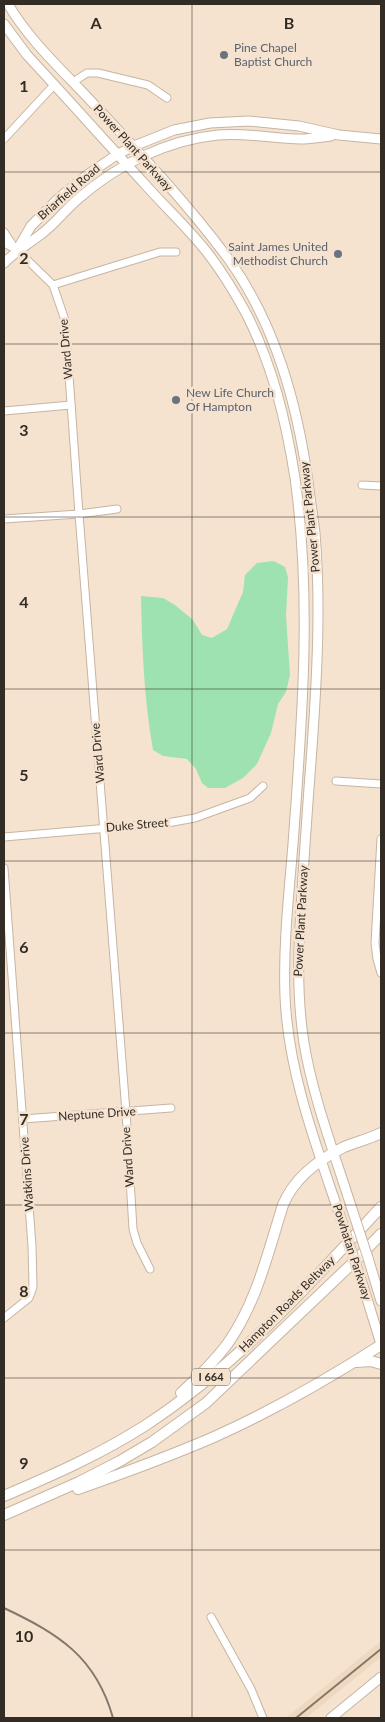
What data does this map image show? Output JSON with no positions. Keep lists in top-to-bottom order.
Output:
{
  "streets": {
    "highway": ["Hampton Roads Beltway", "I 664"],
    "main road": ["Power Plant Parkway", "Briarfield Road", "Powhatan Parkway"],
    "street": [
      "Ward Drive",
      "Duke Street",
      "Neptune Drive",
      "Watkins Drive"
    ]
  },
  "crossings": [
    ["Power Plant Parkway", "Briarfield Road"],
    ["Power Plant Parkway", "Powhatan Parkway"],
    ["Briarfield Road", "Ward Drive"],
    ["Ward Drive", "Duke Street"],
    ["Ward Drive", "Neptune Drive"],
    ["Neptune Drive", "Watkins Drive"]
  ],
  "places": ["Pine Chapel Baptist Church", "Saint James United Methodist Church", "New Life Church Of Hampton"],
  "grid": {
    "columns": ["A", "B"],
    "rows": [
      "1",
      "2",
      "3",
      "4",
      "5",
      "6",
      "7",
      "8",
      "9",
      "10"
    ]
  }
}
